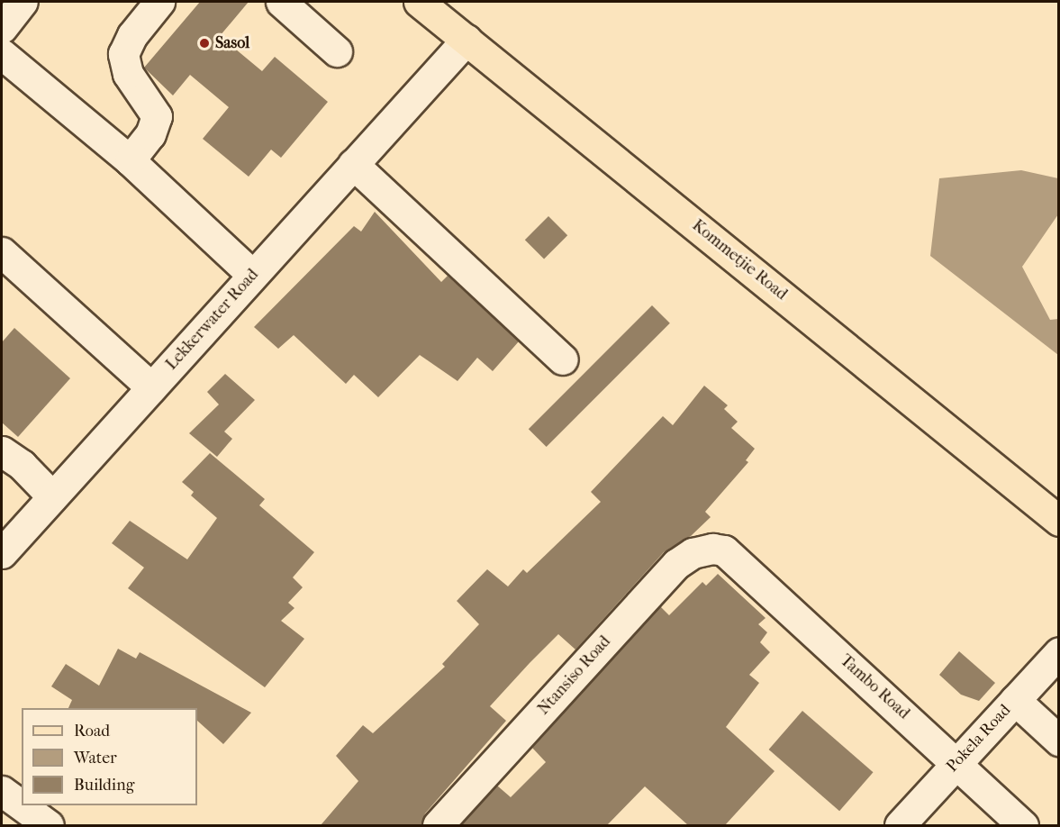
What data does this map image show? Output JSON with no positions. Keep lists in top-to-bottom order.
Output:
{
  "streets": {
    "main road": ["Kommetjie Road"],
    "street": [
      "Lekkerwater Road",
      "Ntansiso Road",
      "Tambo Road",
      "Pokela Road"
    ]
  },
  "crossings": [
    ["Kommetjie Road", "Lekkerwater Road"],
    ["Ntansiso Road", "Tambo Road"],
    ["Tambo Road", "Pokela Road"]
  ],
  "places": ["Sasol"],
  "legend": ["Road", "Water", "Building"]
}
